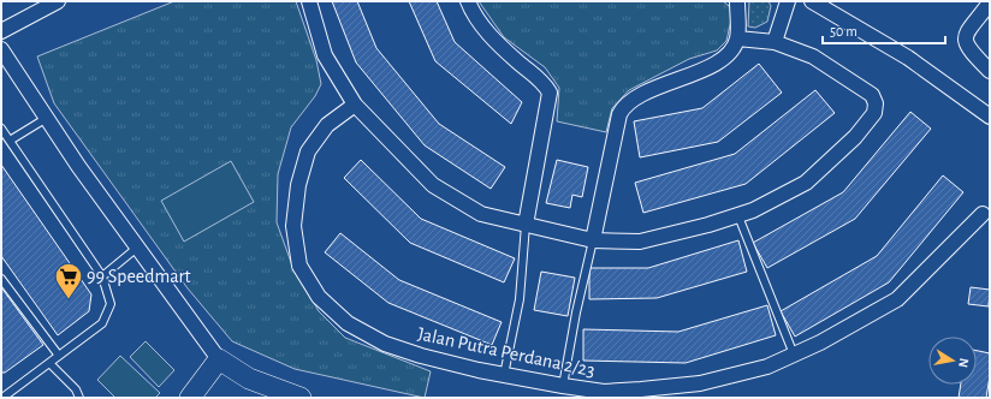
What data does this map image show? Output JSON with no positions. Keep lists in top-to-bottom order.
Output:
{
  "streets": {
    "street": ["Jalan Putra Perdana 2/23"]
  },
  "places": {
    "supermarket": ["99 Speedmart"]
  },
  "scale_bar": "50 m",
  "north": "right"
}
